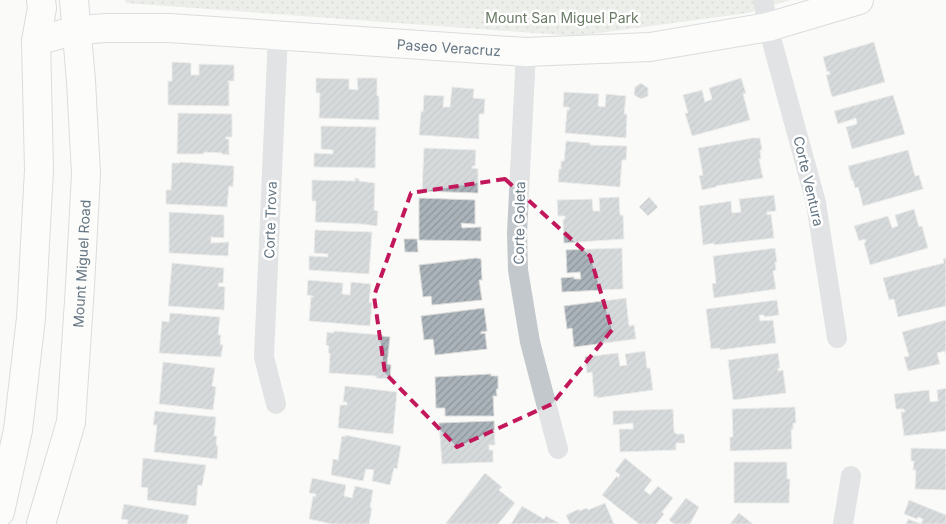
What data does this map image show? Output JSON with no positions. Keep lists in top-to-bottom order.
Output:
{
  "streets": {
    "street": [
      "Paseo Veracruz",
      "Corte Ventura",
      "Corte Trova",
      "Corte Goleta",
      "Mount Miguel Road"
    ]
  },
  "crossings": [
    ["Paseo Veracruz", "Corte Ventura"],
    ["Paseo Veracruz", "Corte Trova"],
    ["Paseo Veracruz", "Corte Goleta"],
    ["Paseo Veracruz", "Mount Miguel Road"]
  ],
  "parks": ["Mount San Miguel Park"]
}
